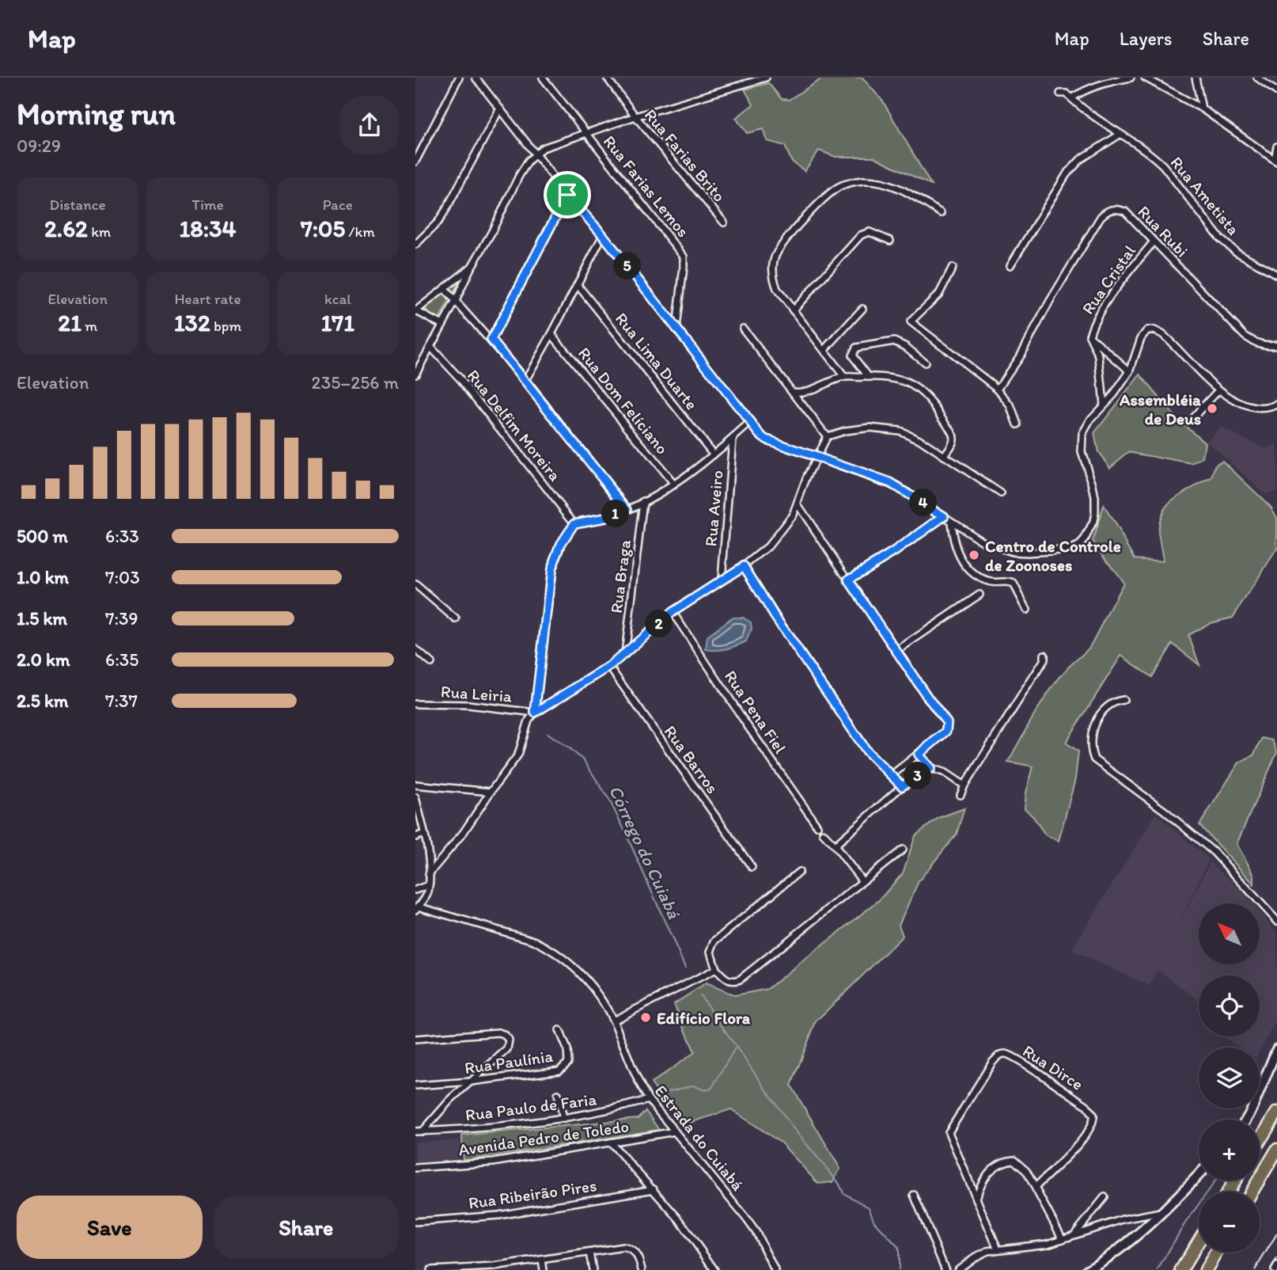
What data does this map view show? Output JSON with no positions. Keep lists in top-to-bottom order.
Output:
{
  "streets": {
    "street": [
      "Rua Farias Brito",
      "Rua Farias Lemos",
      "Rua Ametista",
      "Rua Rubi",
      "Rua Cristal",
      "Rua Lima Duarte",
      "Rua Dom Felíciano",
      "Rua Delfim Moreira",
      "Rua Aveiro",
      "Rua Braga",
      "Rua Leiria",
      "Rua Pena Fiel",
      "Rua Barros",
      "Rua Paulínia",
      "Rua Dirce",
      "Rua Paulo de Faria",
      "Avenida Pedro de Toledo",
      "Estrada do Cuiabá",
      "Rua Ribeirão Pires"
    ]
  },
  "crossings": [
    ["Rua Rubi", "Rua Cristal"],
    ["Rua Paulo de Faria", "Estrada do Cuiabá"],
    ["Avenida Pedro de Toledo", "Estrada do Cuiabá"]
  ],
  "water": ["Córrego do Cuiabá"],
  "places": ["Assembléia de Deus", "Centro de Controle de Zoonoses", "Edifício Flora"],
  "north": "top left",
  "page": {
    "header": "Map",
    "nav": ["Map", "Layers", "Share"],
    "heading": ["Morning run", "09:29"],
    "stats": [
      ["Distance", "2.62 km"],
      ["Time", "18:34"],
      ["Pace", "7:05 /km"],
      ["Elevation", "21 m"],
      ["Heart rate", "132 bpm"],
      ["kcal", "171"]
    ],
    "pins": [
      "5",
      "4",
      "1",
      "2",
      "3"
    ],
    "chart": ["Elevation", "235–256 m"],
    "list": [
      {
        "name": "500 m",
        "note": "6:33"
      },
      {
        "name": "1.0 km",
        "note": "7:03"
      },
      {
        "name": "1.5 km",
        "note": "7:39"
      },
      {
        "name": "2.0 km",
        "note": "6:35"
      },
      {
        "name": "2.5 km",
        "note": "7:37"
      }
    ],
    "map_buttons": ["+", "−"],
    "buttons": ["Save", "Share"]
  }
}
